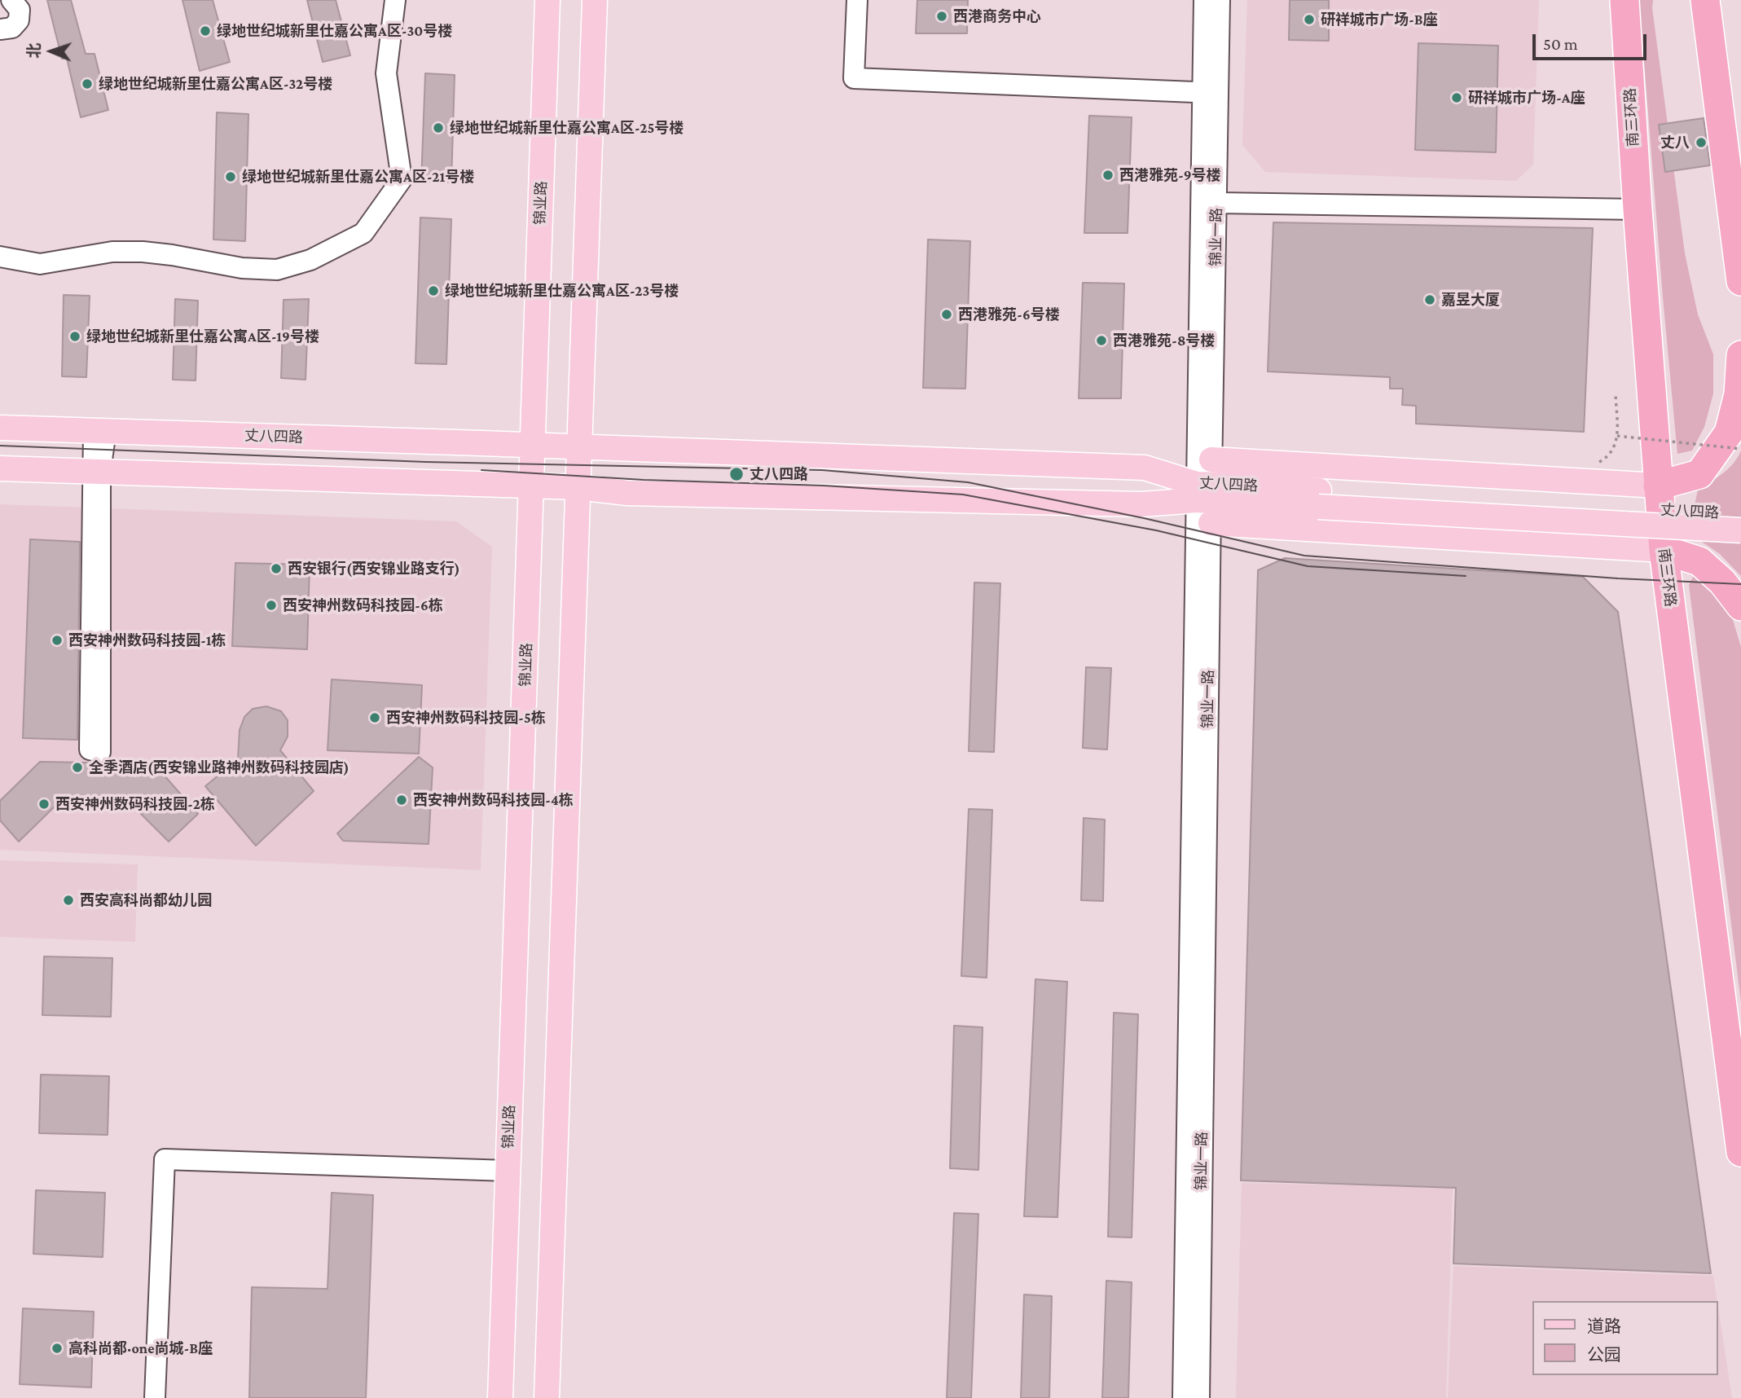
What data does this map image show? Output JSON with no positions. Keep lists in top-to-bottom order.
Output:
{
  "streets": {
    "highway": ["南三环路"],
    "main road": ["锦业路", "丈八四路"],
    "street": ["锦业一路"]
  },
  "crossings": [
    ["锦业路", "丈八四路"],
    ["锦业一路", "丈八四路"]
  ],
  "places": [
    "西港商务中心",
    "研祥城市广场-B座",
    "绿地世纪城新里仕嘉公寓A区-30号楼",
    "绿地世纪城新里仕嘉公寓A区-32号楼",
    "研祥城市广场-A座",
    "绿地世纪城新里仕嘉公寓A区-25号楼",
    "丈八",
    "西港雅苑-9号楼",
    "绿地世纪城新里仕嘉公寓A区-21号楼",
    "绿地世纪城新里仕嘉公寓A区-23号楼",
    "嘉昱大厦",
    "西港雅苑-6号楼",
    "绿地世纪城新里仕嘉公寓A区-19号楼",
    "西港雅苑-8号楼",
    "丈八四路",
    "西安银行(西安锦业路支行)",
    "西安神州数码科技园-6栋",
    "西安神州数码科技园-1栋",
    "西安神州数码科技园-5栋",
    "全季酒店(西安锦业路神州数码科技园店)",
    "西安神州数码科技园-4栋",
    "西安神州数码科技园-2栋",
    "西安高科尚都幼儿园",
    "高科尚都·one尚城-B座"
  ],
  "legend": ["道路", "公园"],
  "scale_bar": "50 m",
  "north": "left"
}
